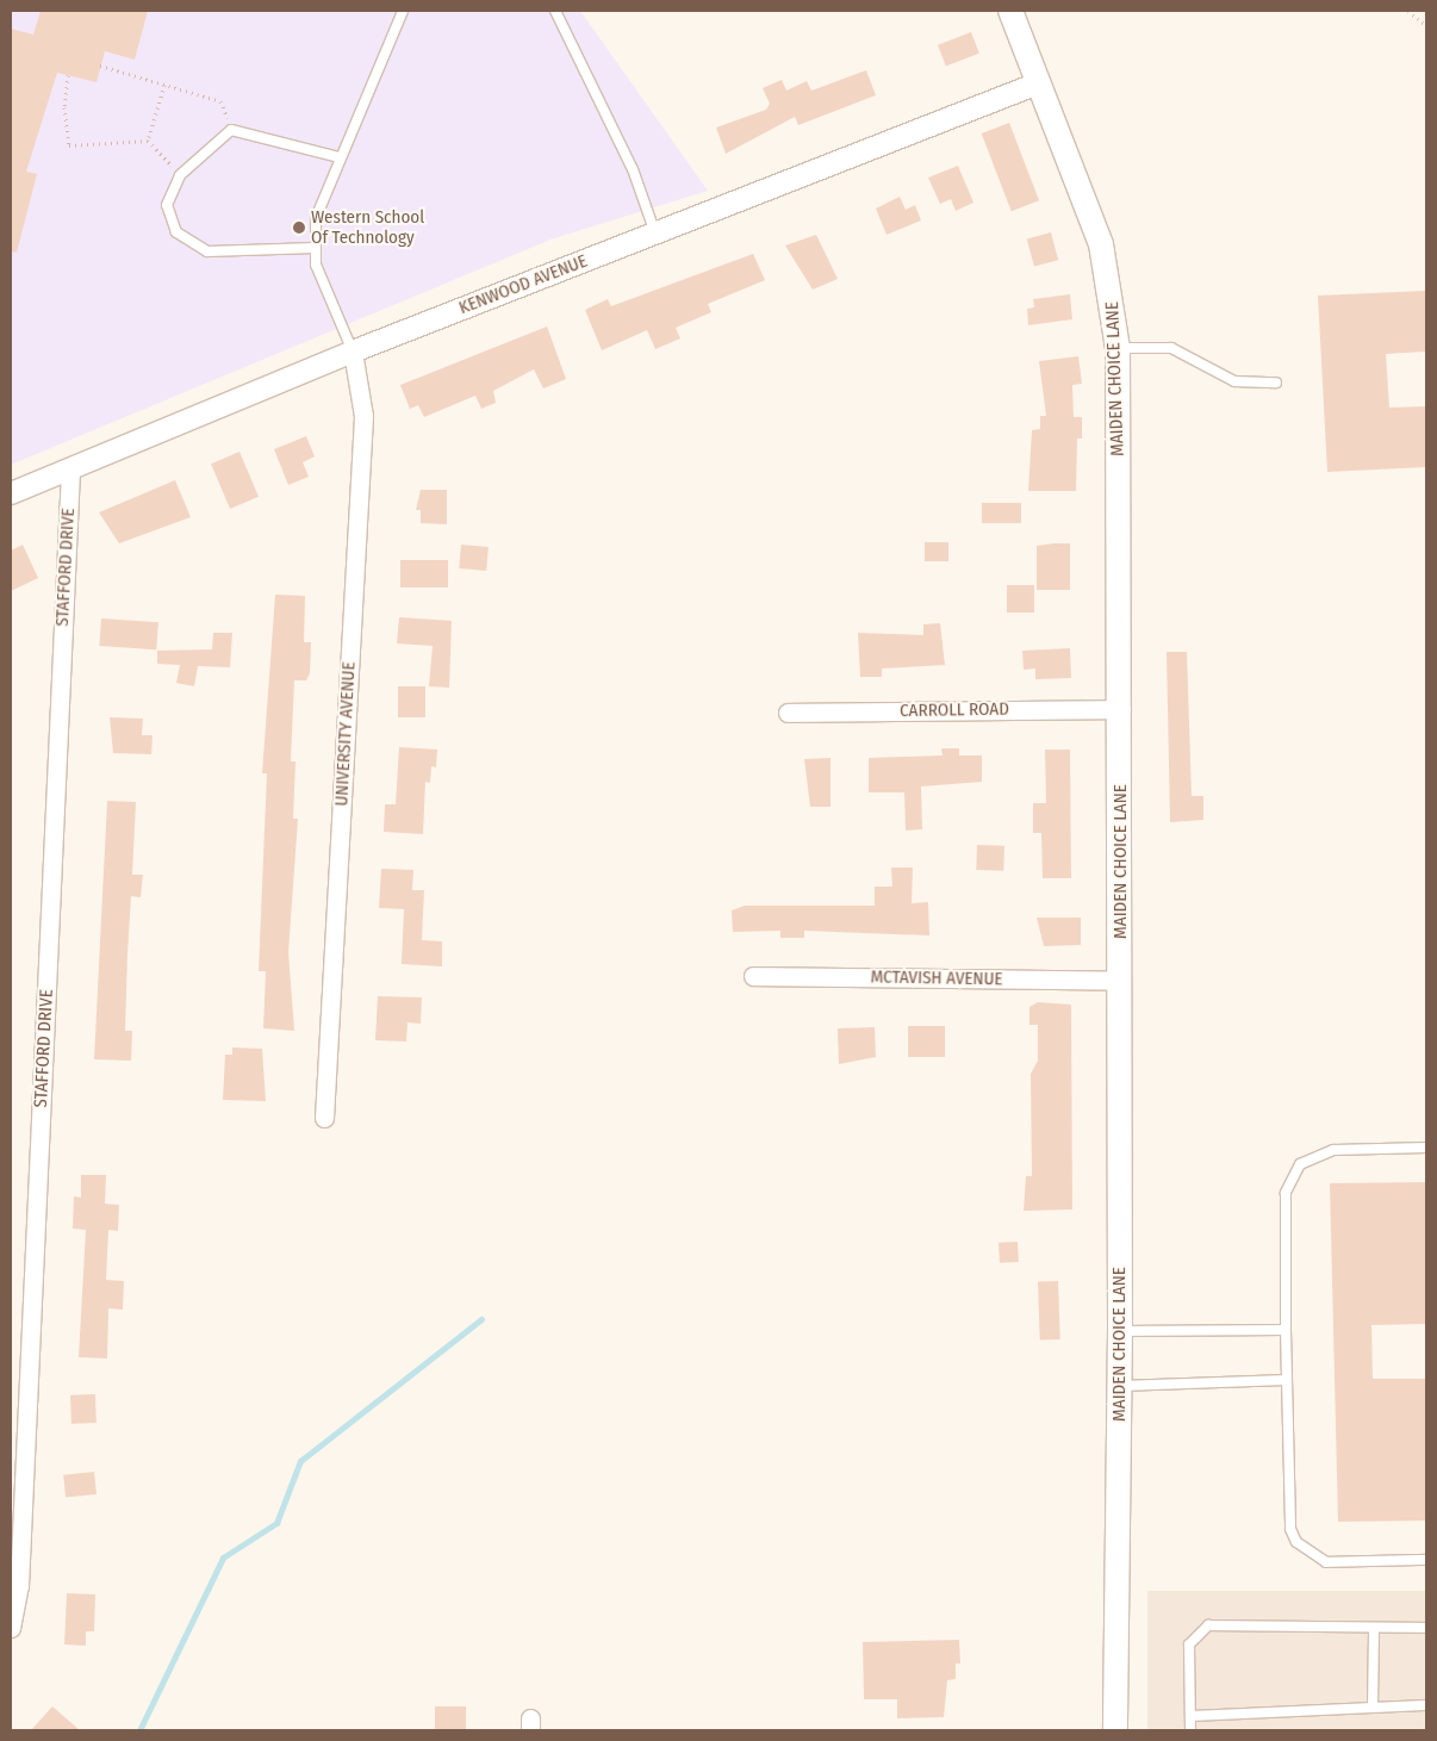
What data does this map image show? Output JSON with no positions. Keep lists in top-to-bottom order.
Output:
{
  "streets": {
    "main road": ["MAIDEN CHOICE LANE"],
    "street": [
      "KENWOOD AVENUE",
      "STAFFORD DRIVE",
      "CARROLL ROAD",
      "UNIVERSITY AVENUE",
      "MCTAVISH AVENUE"
    ]
  },
  "crossings": [
    ["KENWOOD AVENUE", "MAIDEN CHOICE LANE"],
    ["KENWOOD AVENUE", "STAFFORD DRIVE"],
    ["KENWOOD AVENUE", "UNIVERSITY AVENUE"],
    ["MAIDEN CHOICE LANE", "CARROLL ROAD"],
    ["MAIDEN CHOICE LANE", "MCTAVISH AVENUE"]
  ],
  "places": ["Western School Of Technology"]
}
